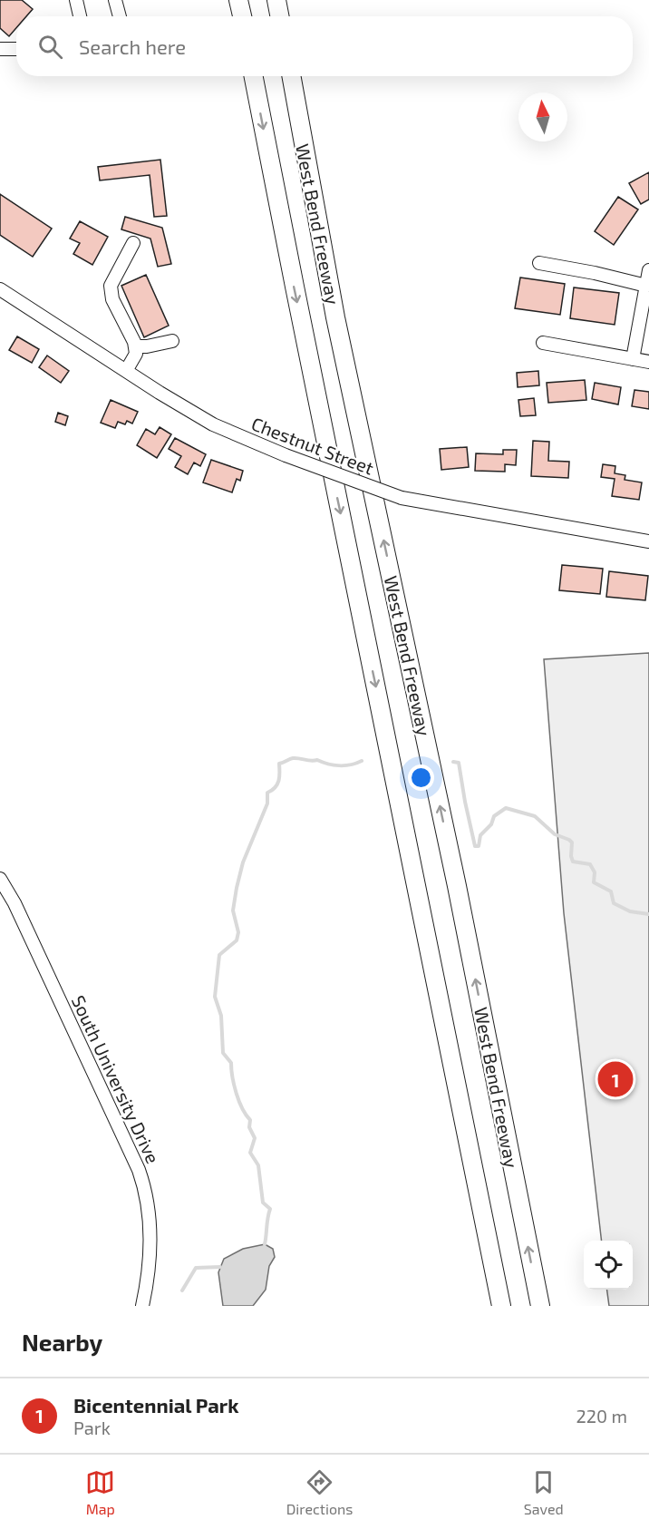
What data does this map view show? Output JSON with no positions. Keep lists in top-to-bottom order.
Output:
{
  "streets": {
    "highway": ["West Bend Freeway"],
    "street": ["Chestnut Street", "South University Drive"]
  },
  "north": "top",
  "page": {
    "search": "Search here",
    "pins": "1",
    "heading": "Nearby",
    "list": [
      {
        "mark": "1",
        "name": "Bicentennial Park",
        "note": "Park",
        "value": "220 m"
      }
    ],
    "nav": ["Map", "Directions", "Saved"]
  }
}
